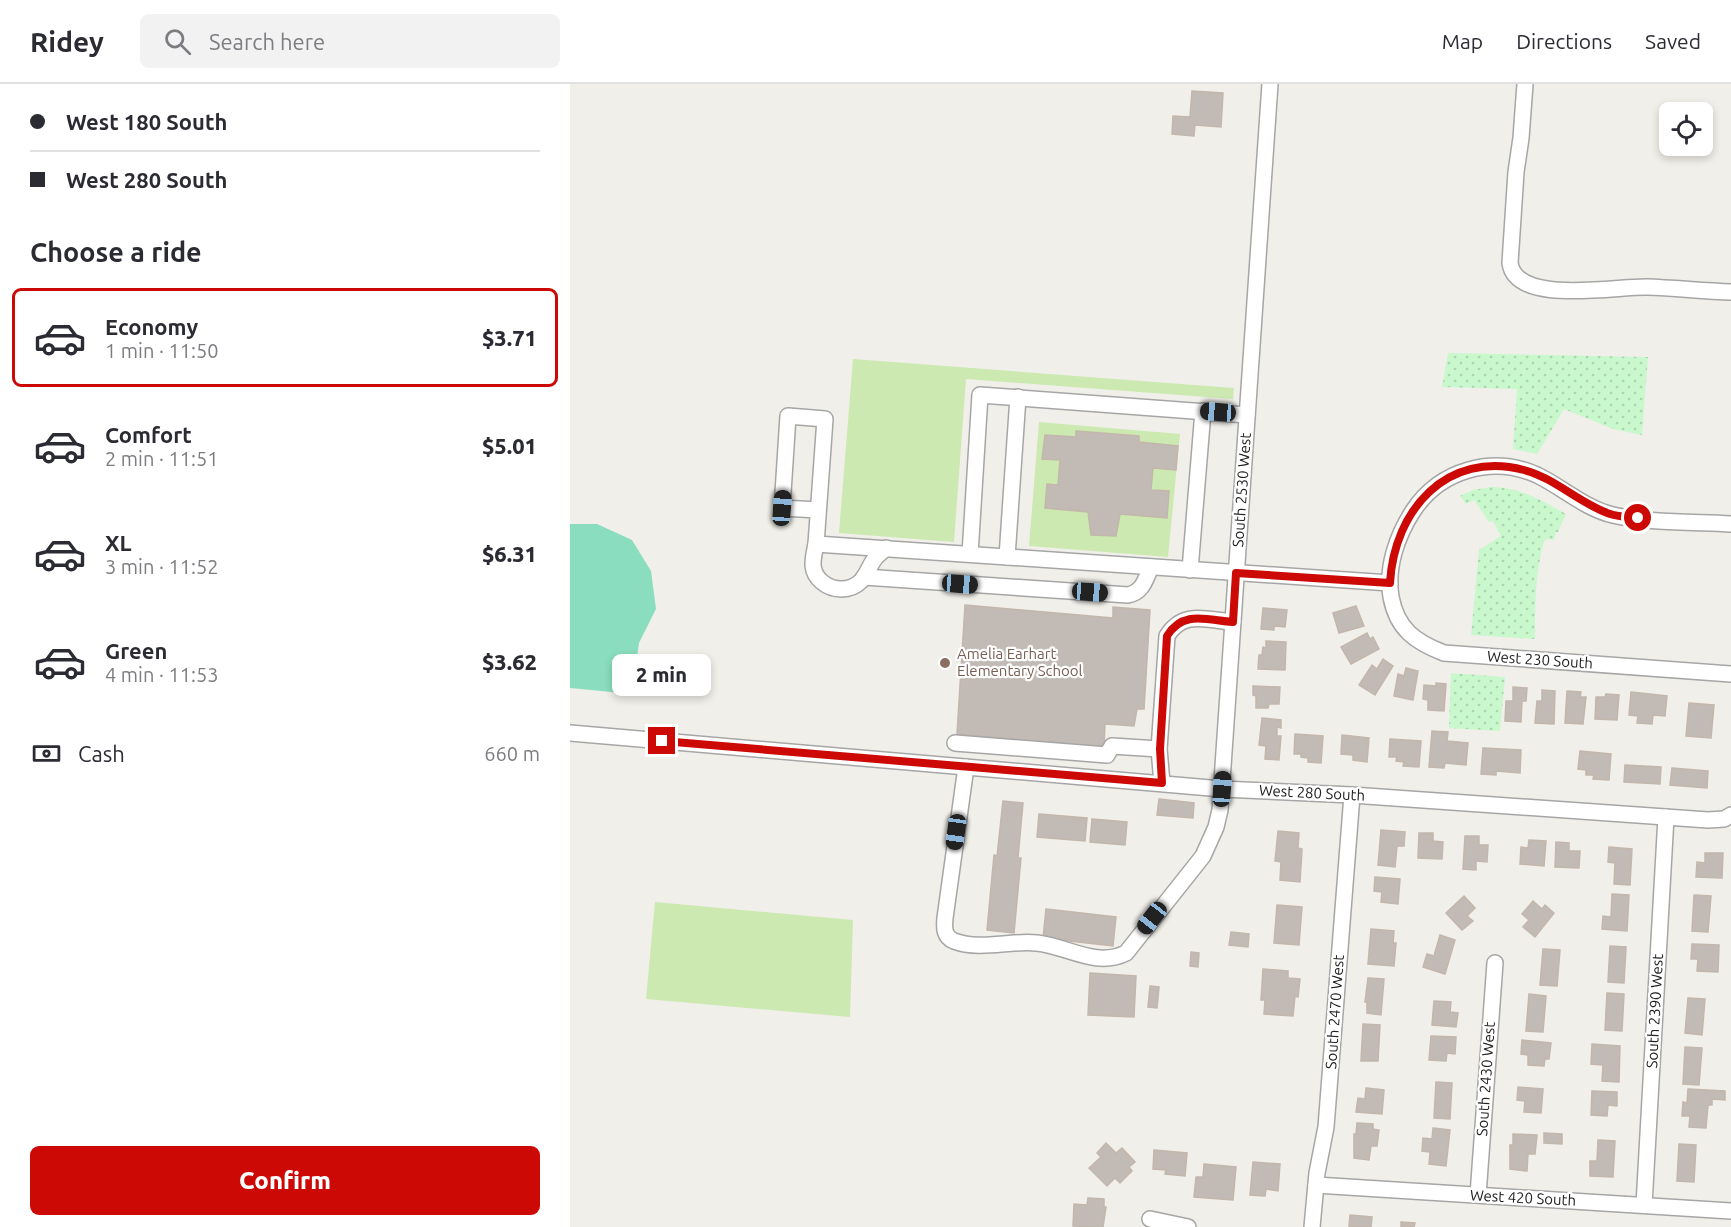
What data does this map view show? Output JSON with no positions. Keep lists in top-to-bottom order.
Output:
{
  "streets": {
    "street": [
      "South 2530 West",
      "West 230 South",
      "West 280 South",
      "South 2390 West",
      "South 2470 West",
      "South 2430 West",
      "West 420 South"
    ]
  },
  "crossings": [
    ["South 2530 West", "West 280 South"],
    ["West 280 South", "South 2390 West"],
    ["West 280 South", "South 2470 West"],
    ["South 2390 West", "West 420 South"],
    ["South 2470 West", "West 420 South"],
    ["South 2430 West", "West 420 South"]
  ],
  "places": ["Amelia Earhart Elementary School"],
  "page": {
    "header": "Ridey",
    "search": "Search here",
    "nav": ["Map", "Directions", "Saved"],
    "banner": ["West 180 South", "West 280 South"],
    "heading": "Choose a ride",
    "list": [
      {
        "name": "Economy",
        "note": "1 min · 11:50",
        "value": "$3.71"
      },
      {
        "name": "Comfort",
        "note": "2 min · 11:51",
        "value": "$5.01"
      },
      {
        "name": "XL",
        "note": "3 min · 11:52",
        "value": "$6.31"
      },
      {
        "name": "Green",
        "note": "4 min · 11:53",
        "value": "$3.62"
      }
    ],
    "bubble": "2 min",
    "pay": ["Cash", "660 m"],
    "buttons": "Confirm"
  }
}
